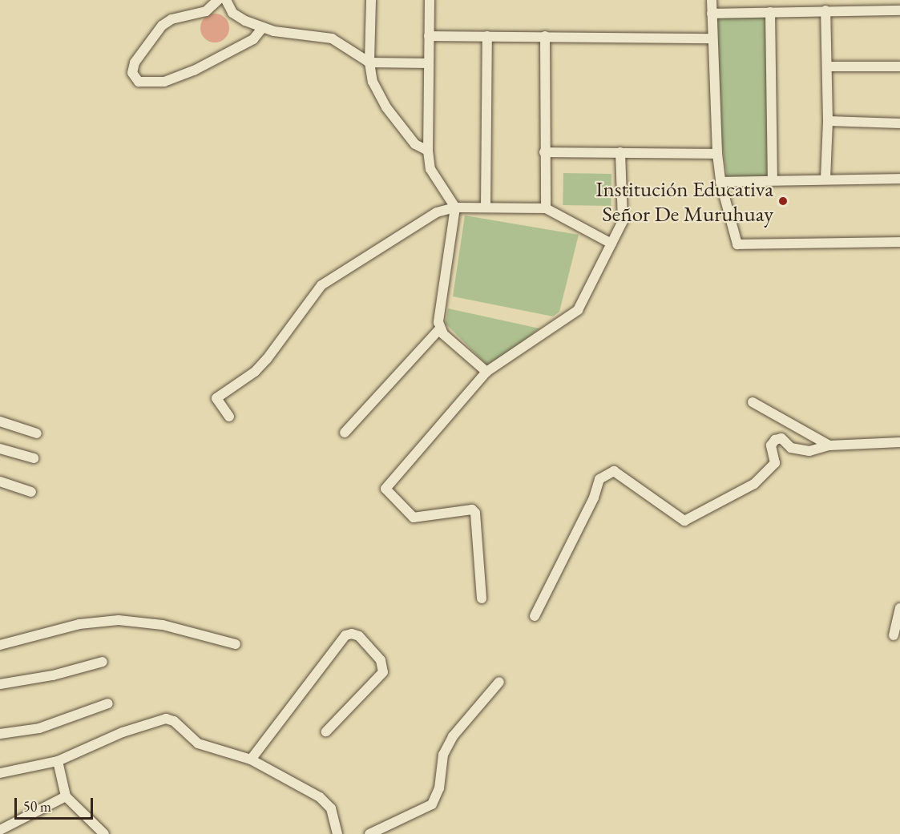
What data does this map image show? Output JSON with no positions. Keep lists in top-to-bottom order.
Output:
{
  "places": ["Institución Educativa Señor De Muruhuay"],
  "scale_bar": "50 m"
}
